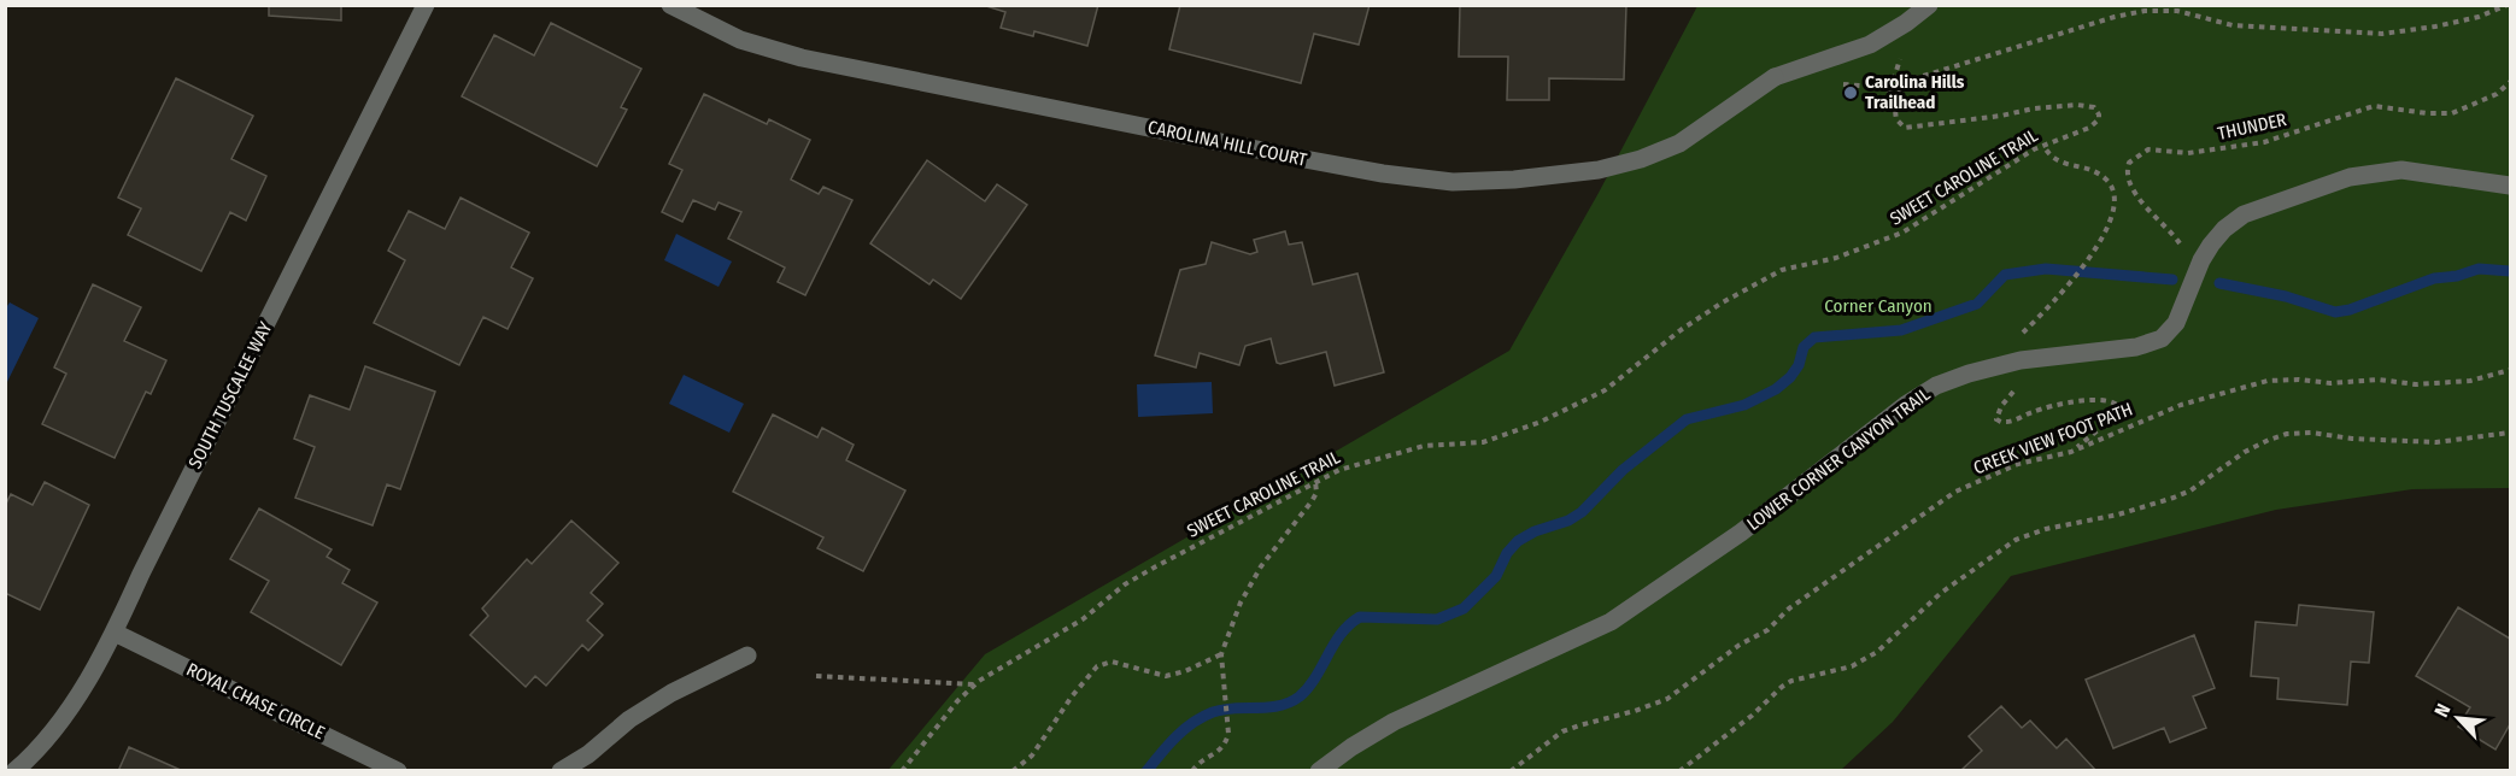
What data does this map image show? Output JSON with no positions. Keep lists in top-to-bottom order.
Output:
{
  "streets": {
    "street": [
      "CAROLINA HILL COURT",
      "SOUTH TUSCALEE WAY",
      "LOWER CORNER CANYON TRAIL",
      "ROYAL CHASE CIRCLE"
    ],
    "path": ["THUNDER", "SWEET CAROLINE TRAIL", "CREEK VIEW FOOT PATH"]
  },
  "crossings": [
    ["THUNDER", "LOWER CORNER CANYON TRAIL"],
    ["SOUTH TUSCALEE WAY", "ROYAL CHASE CIRCLE"]
  ],
  "parks": ["Corner Canyon"],
  "places": ["Carolina Hills Trailhead"],
  "north": "top left"
}
